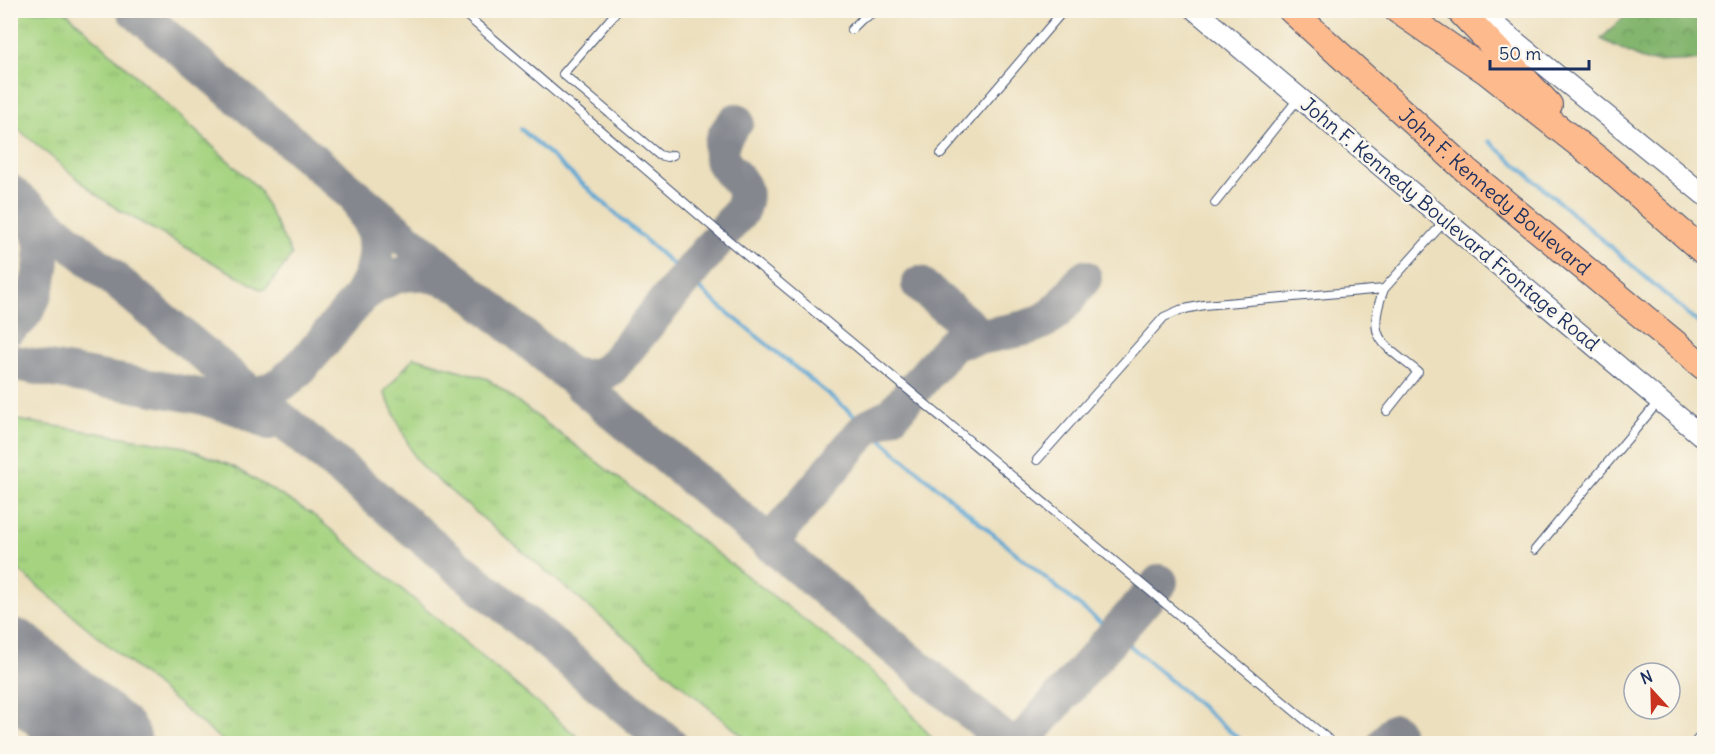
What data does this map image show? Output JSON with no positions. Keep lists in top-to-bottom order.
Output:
{
  "streets": {
    "highway": ["John F. Kennedy Boulevard"],
    "street": ["John F. Kennedy Boulevard Frontage Road"]
  },
  "scale_bar": "50 m",
  "north": "top"
}
